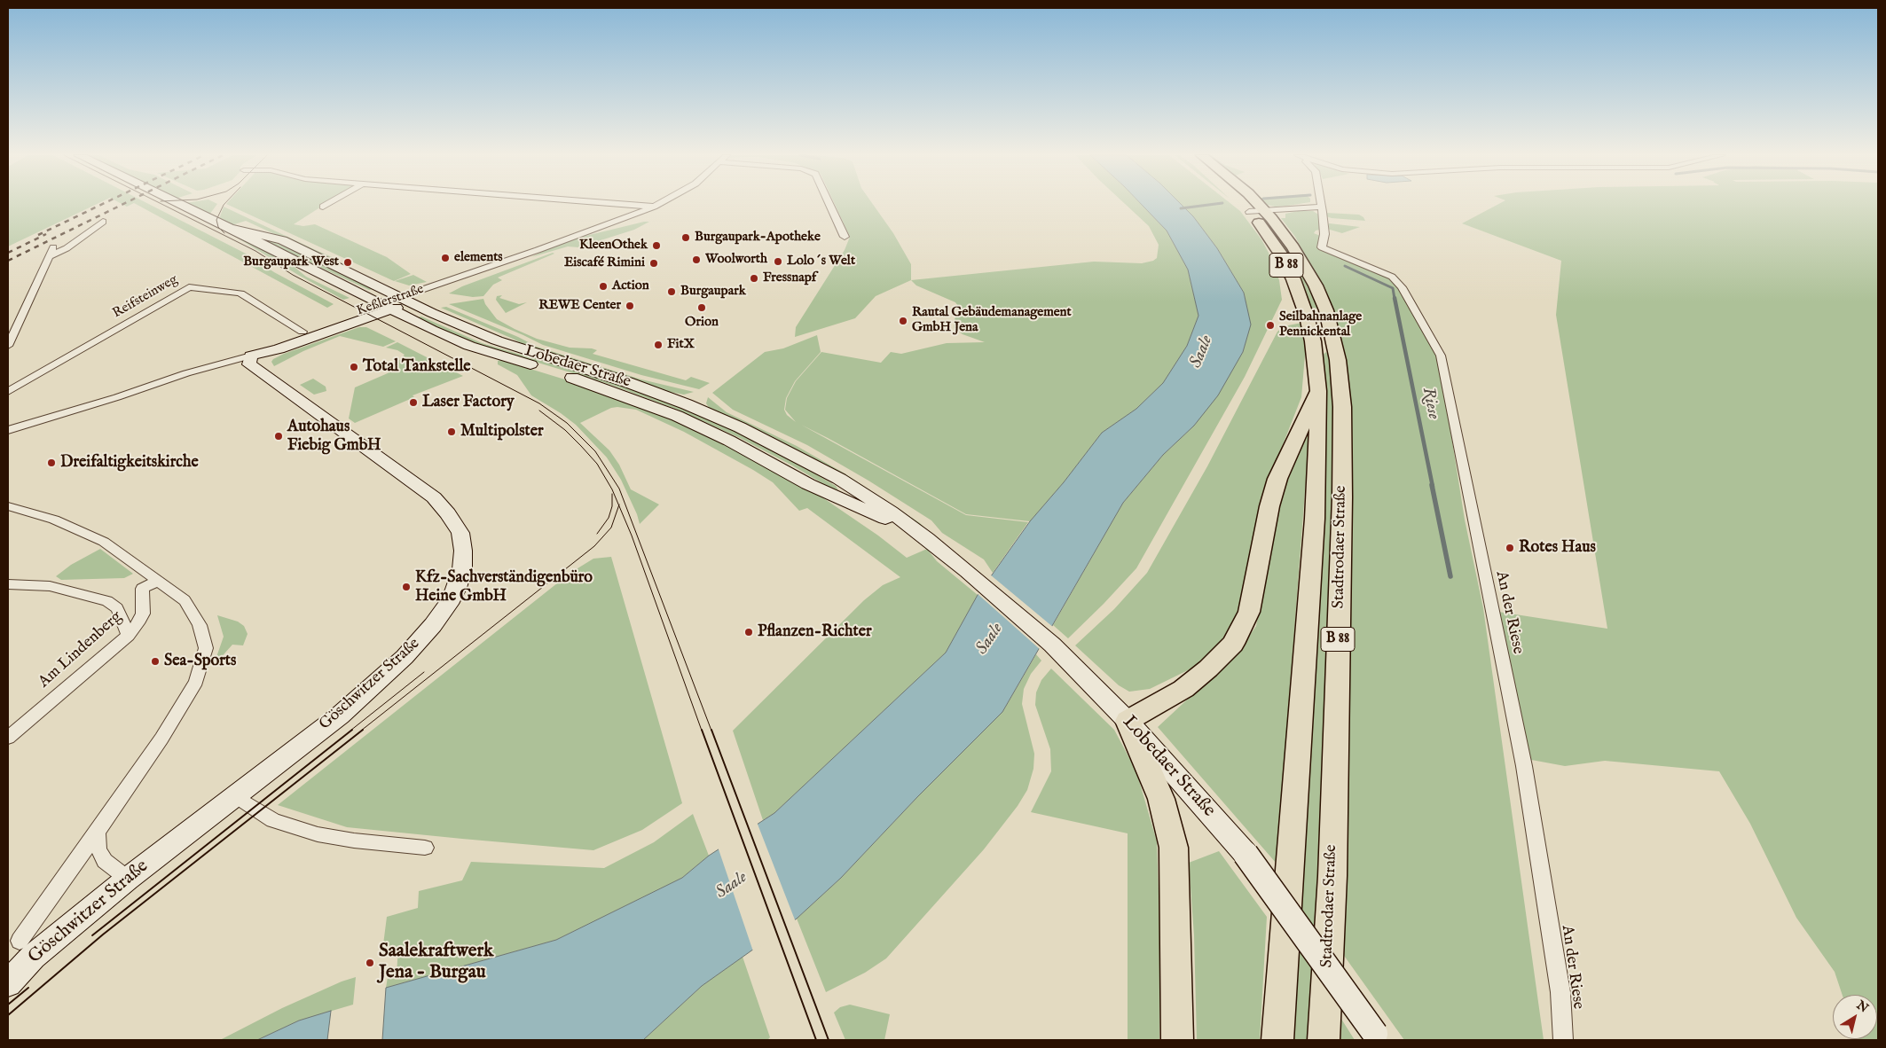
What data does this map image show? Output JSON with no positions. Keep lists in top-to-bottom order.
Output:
{
  "streets": {
    "main road": [
      "B 88",
      "Keßlerstraße",
      "Lobedaer Straße",
      "Stadtrodaer Straße",
      "Göschwitzer Straße"
    ],
    "street": ["Reifsteinweg", "An der Riese", "Am Lindenberg"]
  },
  "crossings": [
    ["Reifsteinweg", "Keßlerstraße"],
    ["Keßlerstraße", "Lobedaer Straße"],
    ["Keßlerstraße", "Göschwitzer Straße"]
  ],
  "water": ["Saale", "Riese"],
  "places": [
    "Burgaupark-Apotheke",
    "KleenOthek",
    "elements",
    "Woolworth",
    "Lolo´s Welt",
    "Burgaupark West",
    "Eiscafé Rimini",
    "Fressnapf",
    "Action",
    "Burgaupark",
    "REWE Center",
    "Orion",
    "Rautal Gebäudemanagement GmbH Jena",
    "Seilbahnanlage Pennickental",
    "FitX",
    "Total Tankstelle",
    "Laser Factory",
    "Multipolster",
    "Autohaus Fiebig GmbH",
    "Dreifaltigkeitskirche",
    "Rotes Haus",
    "Kfz-Sachverständigenbüro Heine GmbH",
    "Pflanzen-Richter",
    "Sea-Sports",
    "Saalekraftwerk Jena - Burgau"
  ],
  "north": "top right"
}
